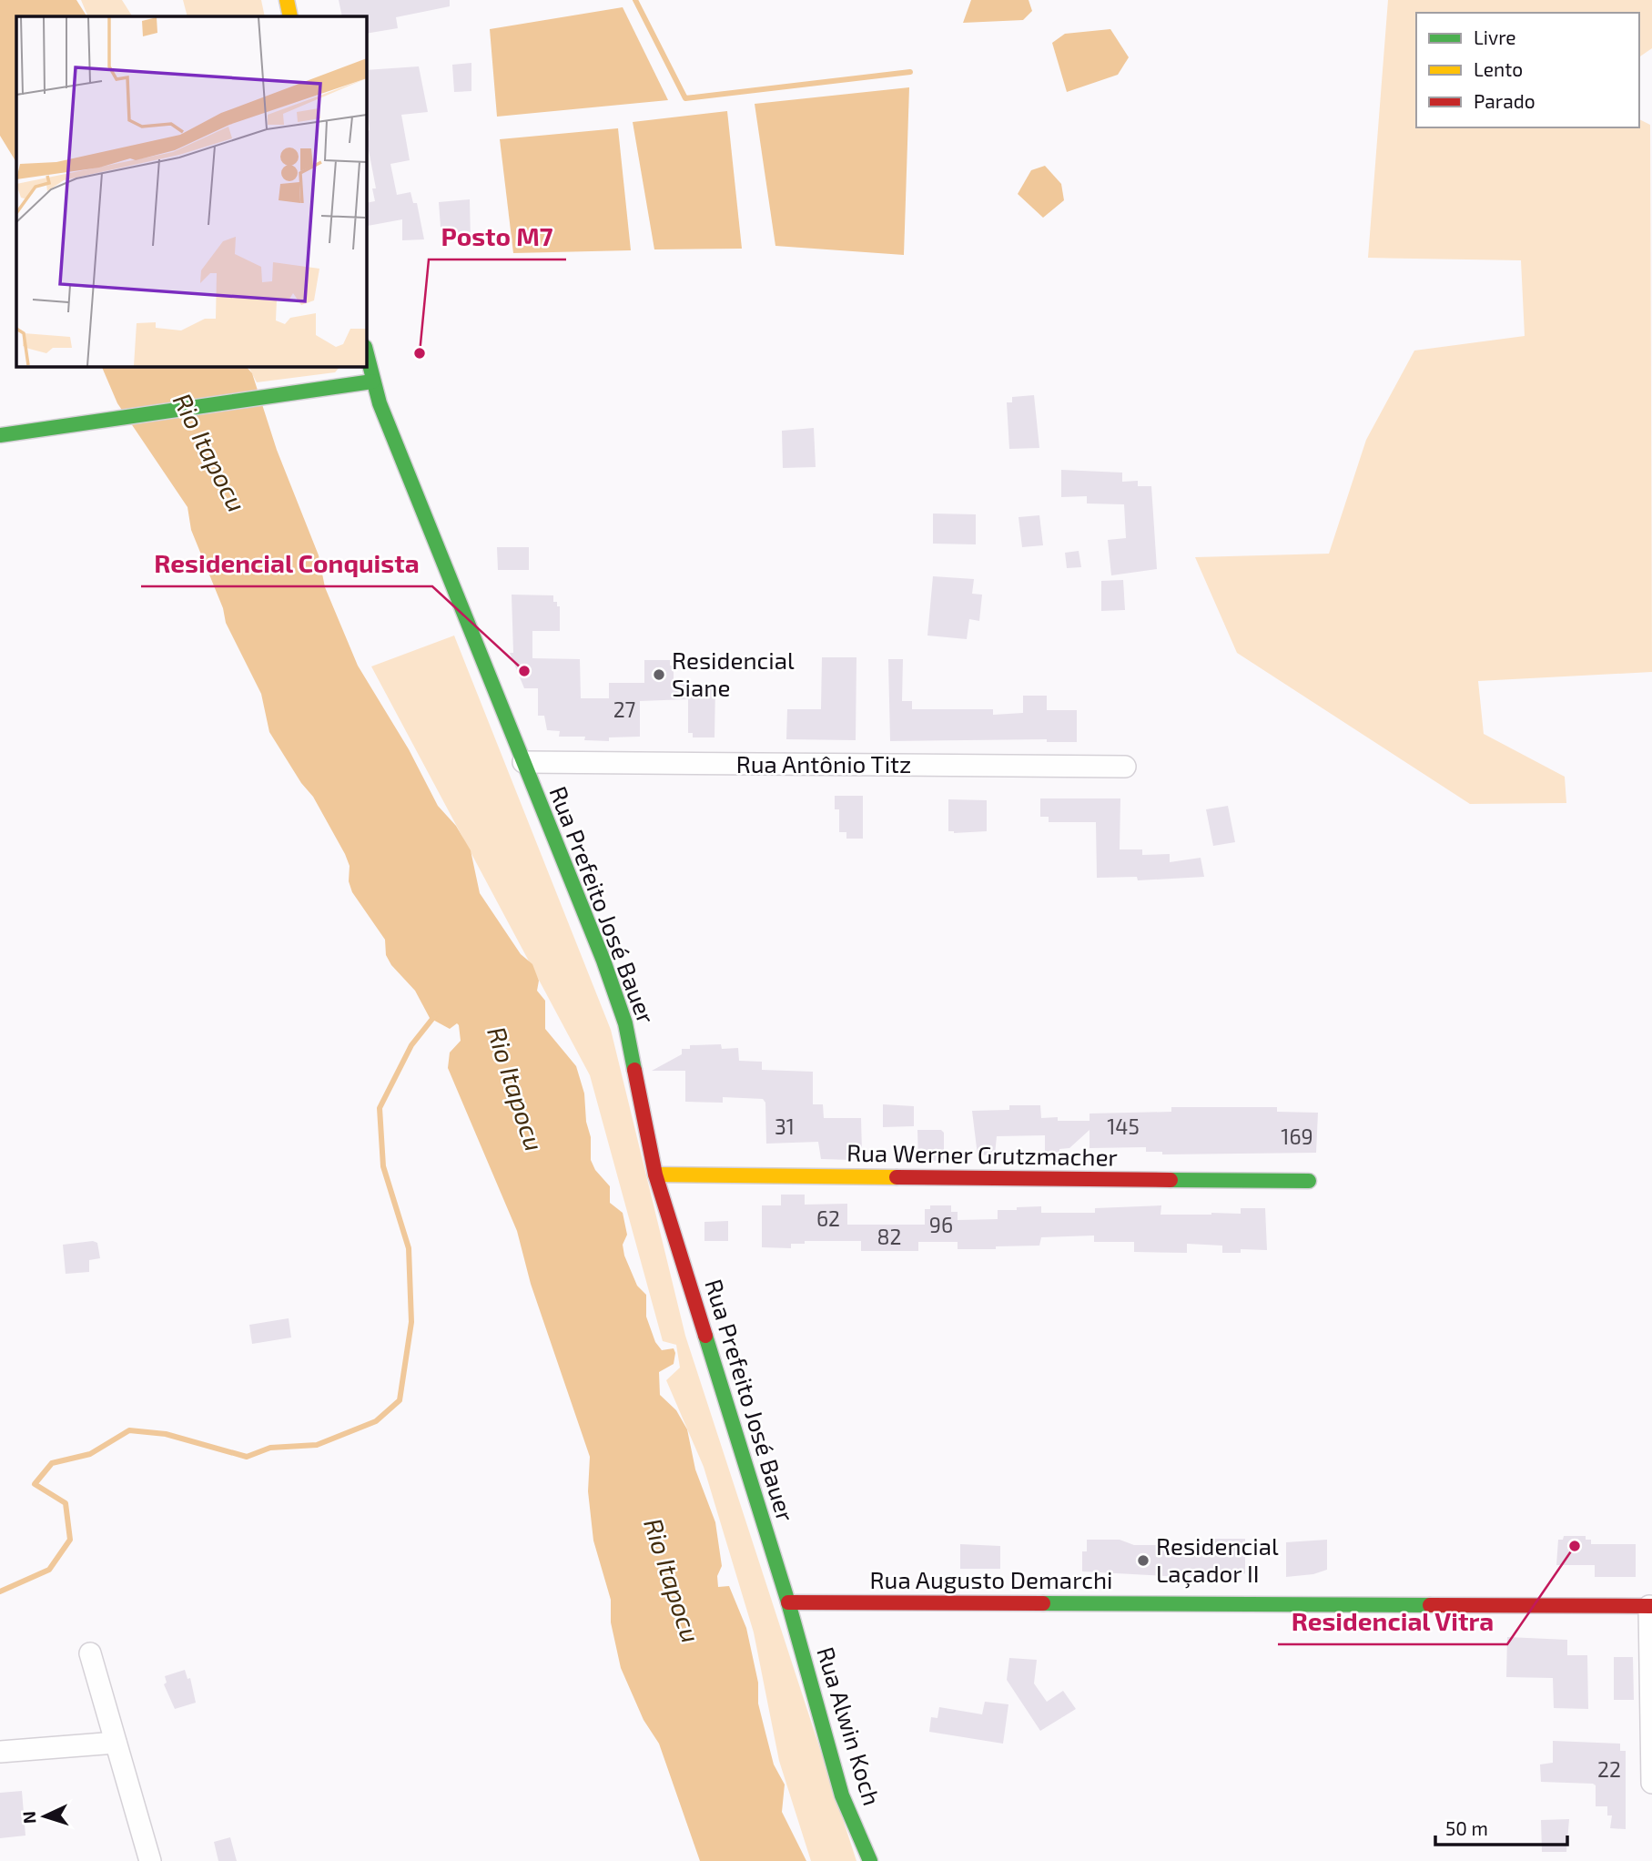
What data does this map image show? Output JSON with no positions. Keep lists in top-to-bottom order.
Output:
{
  "streets": {
    "street": [
      "Rua Antônio Titz",
      "Rua Prefeito José Bauer",
      "Rua Werner Grutzmacher",
      "Rua Augusto Demarchi",
      "Rua Alwin Koch"
    ]
  },
  "crossings": [
    ["Rua Antônio Titz", "Rua Prefeito José Bauer"],
    ["Rua Prefeito José Bauer", "Rua Werner Grutzmacher"],
    ["Rua Prefeito José Bauer", "Rua Augusto Demarchi"],
    ["Rua Prefeito José Bauer", "Rua Alwin Koch"],
    ["Rua Augusto Demarchi", "Rua Alwin Koch"]
  ],
  "water": ["Rio Itapocu"],
  "places": [
    "Posto M7",
    "Residencial Conquista",
    "Residencial Siane",
    "Residencial Vitra",
    "Residencial Laçador II"
  ],
  "house_numbers": [
    "27",
    "31",
    "145",
    "169",
    "62",
    "96",
    "82",
    "22"
  ],
  "legend": ["Livre", "Lento", "Parado"],
  "scale_bar": "50 m",
  "north": "left"
}
